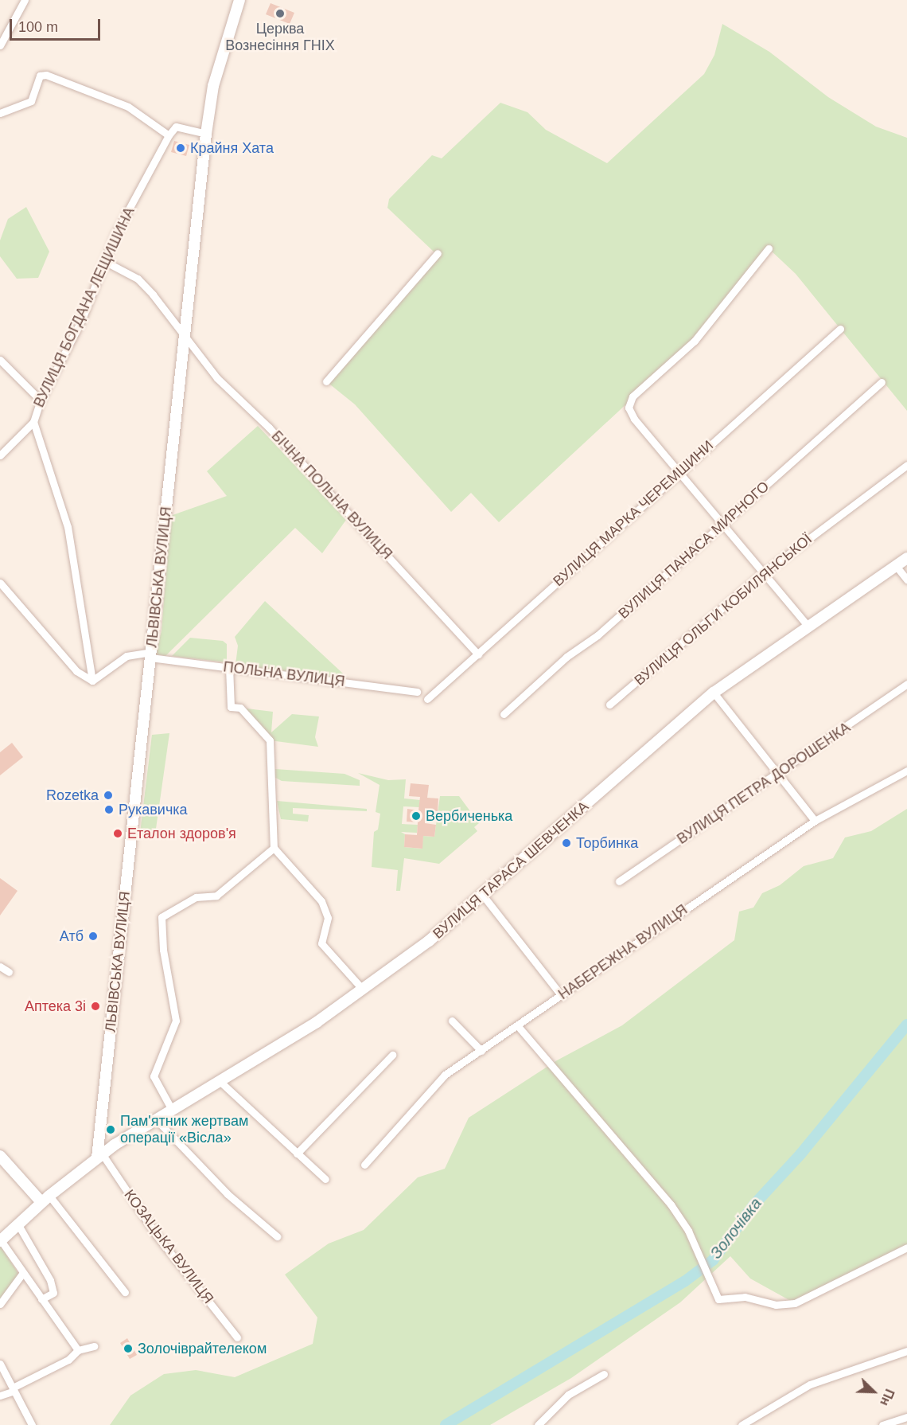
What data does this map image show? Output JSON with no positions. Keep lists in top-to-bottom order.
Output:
{
  "streets": {
    "main road": ["ЛЬВІВСЬКА ВУЛИЦЯ", "ВУЛИЦЯ ТАРАСА ШЕВЧЕНКА"],
    "street": [
      "ВУЛИЦЯ БОГДАНА ЛЕЩИШИНА",
      "БІЧНА ПОЛЬНА ВУЛИЦЯ",
      "ВУЛИЦЯ МАРКА ЧЕРЕМШИНИ",
      "ВУЛИЦЯ ПАНАСА МИРНОГО",
      "ВУЛИЦЯ ОЛЬГИ КОБИЛЯНСЬКОЇ",
      "ПОЛЬНА ВУЛИЦЯ",
      "ВУЛИЦЯ ПЕТРА ДОРОШЕНКА",
      "НАБЕРЕЖНА ВУЛИЦЯ",
      "КОЗАЦЬКА ВУЛИЦЯ"
    ]
  },
  "crossings": [
    ["ВУЛИЦЯ БОГДАНА ЛЕЩИШИНА", "БІЧНА ПОЛЬНА ВУЛИЦЯ"],
    ["ВУЛИЦЯ БОГДАНА ЛЕЩИШИНА", "ПОЛЬНА ВУЛИЦЯ"],
    ["БІЧНА ПОЛЬНА ВУЛИЦЯ", "ВУЛИЦЯ МАРКА ЧЕРЕМШИНИ"],
    ["БІЧНА ПОЛЬНА ВУЛИЦЯ", "ЛЬВІВСЬКА ВУЛИЦЯ"],
    ["ЛЬВІВСЬКА ВУЛИЦЯ", "ПОЛЬНА ВУЛИЦЯ"],
    ["ЛЬВІВСЬКА ВУЛИЦЯ", "ВУЛИЦЯ ТАРАСА ШЕВЧЕНКА"],
    ["ЛЬВІВСЬКА ВУЛИЦЯ", "КОЗАЦЬКА ВУЛИЦЯ"],
    ["ВУЛИЦЯ ТАРАСА ШЕВЧЕНКА", "КОЗАЦЬКА ВУЛИЦЯ"]
  ],
  "water": ["Золочівка"],
  "places": [
    "Церква Вознесіння ГНІХ",
    "Крайня Хата",
    "Rozetka",
    "Рукавичка",
    "Вербиченька",
    "Еталон здоров'я",
    "Торбинка",
    "Атб",
    "Аптека 3і",
    "Пам'ятник жертвам операції «Вісла»",
    "Золочіврайтелеком"
  ],
  "scale_bar": "100 m",
  "north": "bottom right"
}
